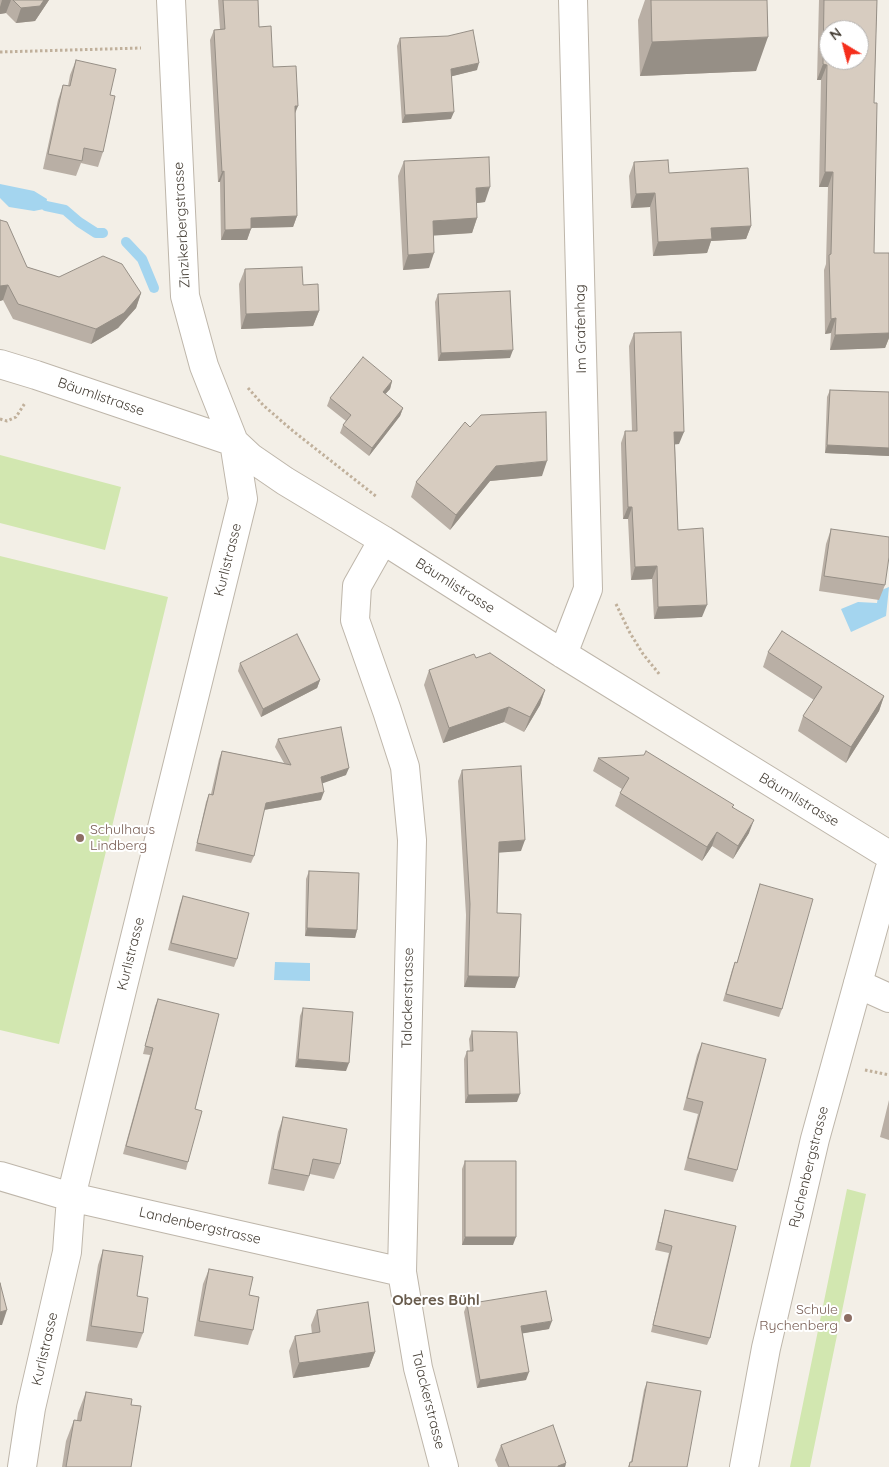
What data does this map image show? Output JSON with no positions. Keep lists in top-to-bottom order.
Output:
{
  "streets": {
    "street": [
      "Zinzikerbergstrasse",
      "Im Grafenhag",
      "Bäumlistrasse",
      "Kurlistrasse",
      "Talackerstrasse",
      "Rychenbergstrasse",
      "Landenbergstrasse"
    ]
  },
  "crossings": [
    ["Zinzikerbergstrasse", "Bäumlistrasse"],
    ["Zinzikerbergstrasse", "Kurlistrasse"],
    ["Im Grafenhag", "Bäumlistrasse"],
    ["Bäumlistrasse", "Kurlistrasse"],
    ["Bäumlistrasse", "Talackerstrasse"],
    ["Kurlistrasse", "Landenbergstrasse"],
    ["Talackerstrasse", "Landenbergstrasse"]
  ],
  "districts": ["Oberes Bühl"],
  "places": ["Schulhaus Lindberg", "Schule Rychenberg"],
  "north": "top left"
}
